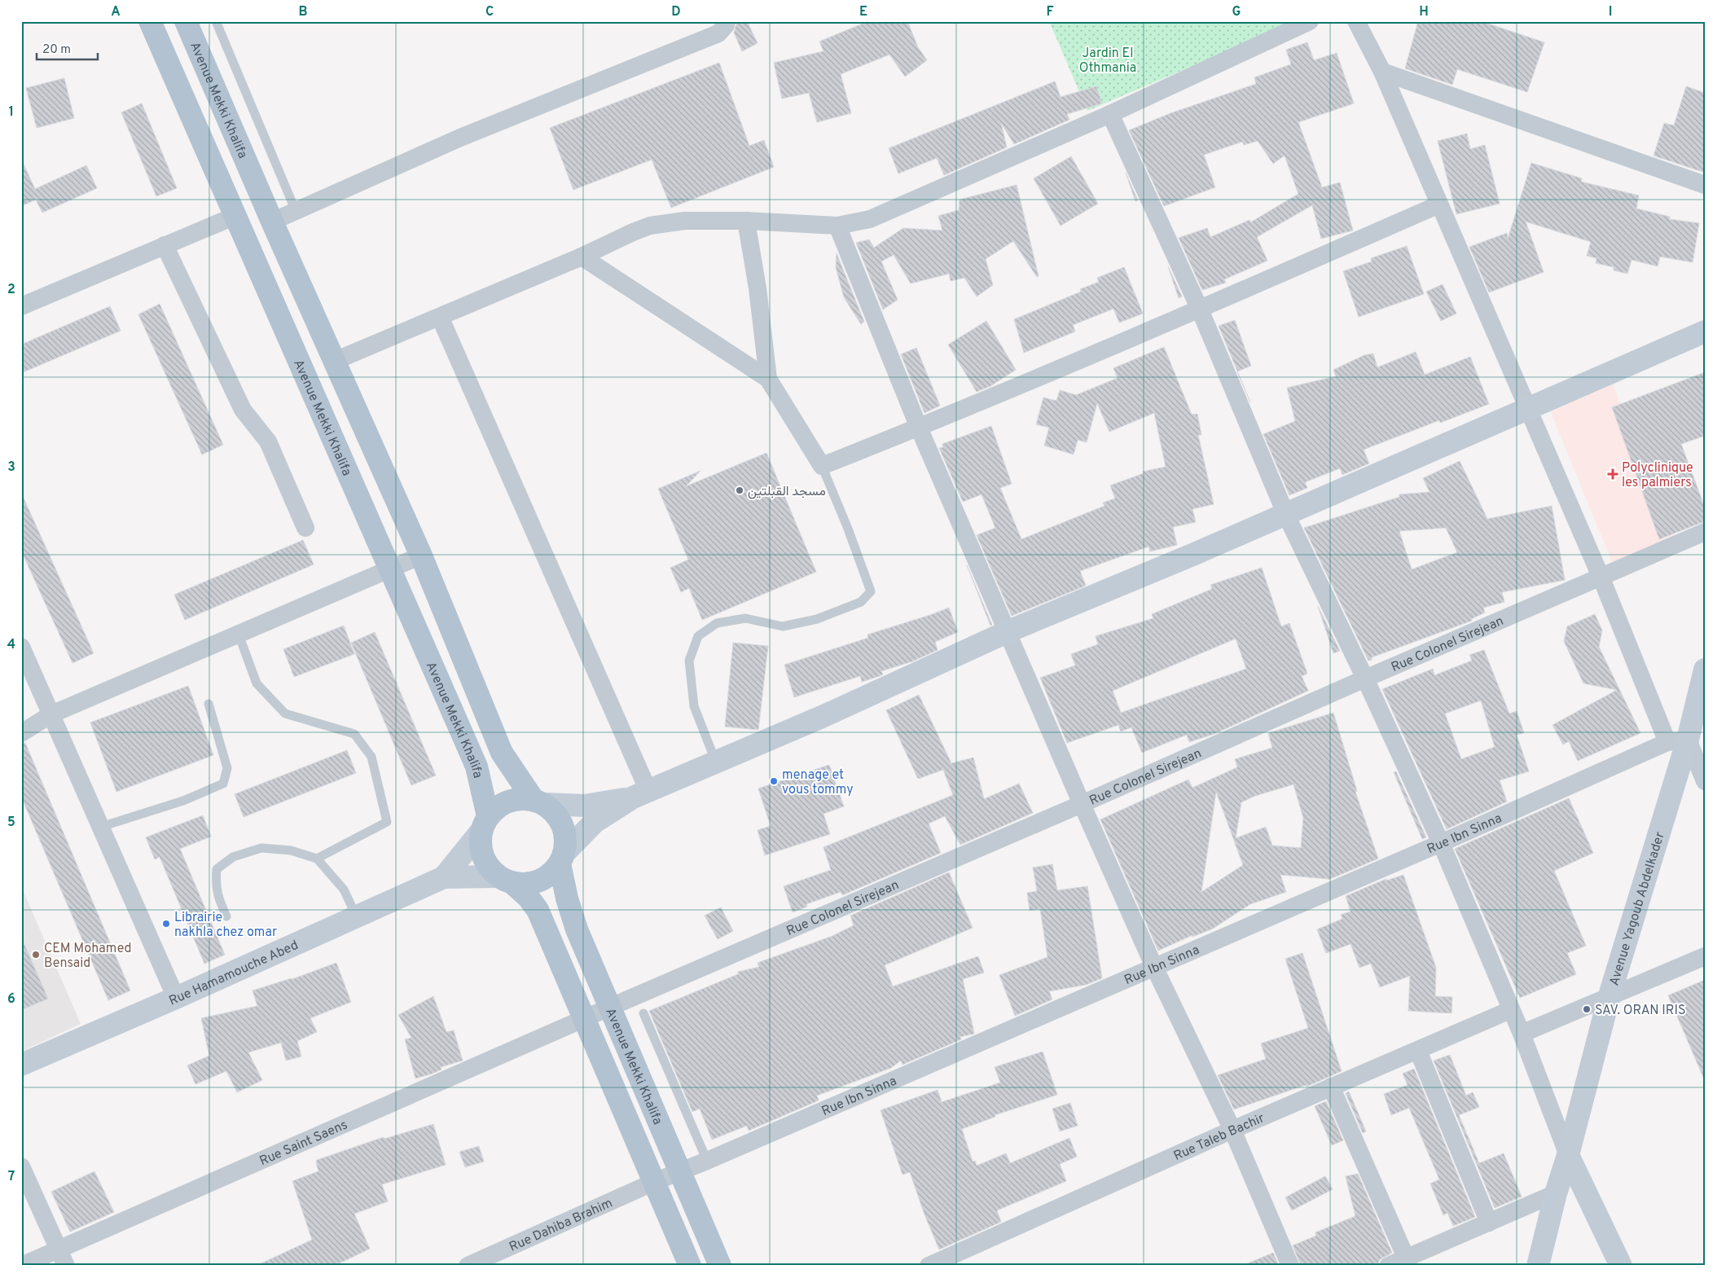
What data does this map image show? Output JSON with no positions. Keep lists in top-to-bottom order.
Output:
{
  "streets": {
    "main road": ["Avenue Mekki Khalifa", "Avenue Yagoub Abdelkader", "Rue Hamamouche Abed"],
    "street": [
      "Rue Colonel Sirejean",
      "Rue Ibn Sinna",
      "Rue Taleb Bachir",
      "Rue Saint Saens",
      "Rue Dahiba Brahim"
    ]
  },
  "crossings": [
    ["Avenue Mekki Khalifa", "Rue Colonel Sirejean"],
    ["Avenue Mekki Khalifa", "Rue Ibn Sinna"],
    ["Rue Colonel Sirejean", "Rue Saint Saens"],
    ["Rue Ibn Sinna", "Avenue Yagoub Abdelkader"],
    ["Rue Ibn Sinna", "Rue Dahiba Brahim"]
  ],
  "parks": ["Jardin El Othmania"],
  "places": {
    "health": ["Polyclinique les palmiers"],
    "other": [
      "مسجد القبلتين",
      "menage et vous tommy",
      "Librairie nakhla chez omar",
      "CEM Mohamed Bensaid",
      "SAV. ORAN IRIS"
    ]
  },
  "scale_bar": "20 m",
  "grid": {
    "columns": [
      "A",
      "B",
      "C",
      "D",
      "E",
      "F",
      "G",
      "H",
      "I"
    ],
    "rows": [
      "1",
      "2",
      "3",
      "4",
      "5",
      "6",
      "7"
    ]
  }
}
